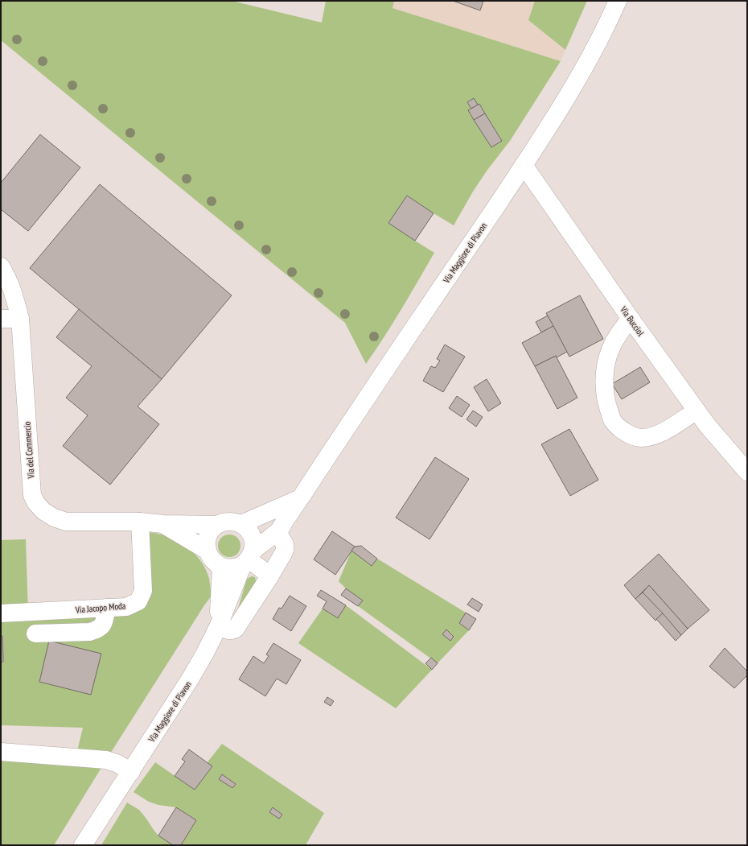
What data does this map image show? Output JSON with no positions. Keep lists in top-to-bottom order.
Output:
{
  "streets": {
    "main road": [
      "Via Maggiore di Piavon",
      "Via Bucciol",
      "Via del Commercio",
      "Via Jacopo Moda"
    ]
  },
  "crossings": [
    ["Via Maggiore di Piavon", "Via Bucciol"],
    ["Via Maggiore di Piavon", "Via del Commercio"],
    ["Via del Commercio", "Via Jacopo Moda"]
  ]
}
